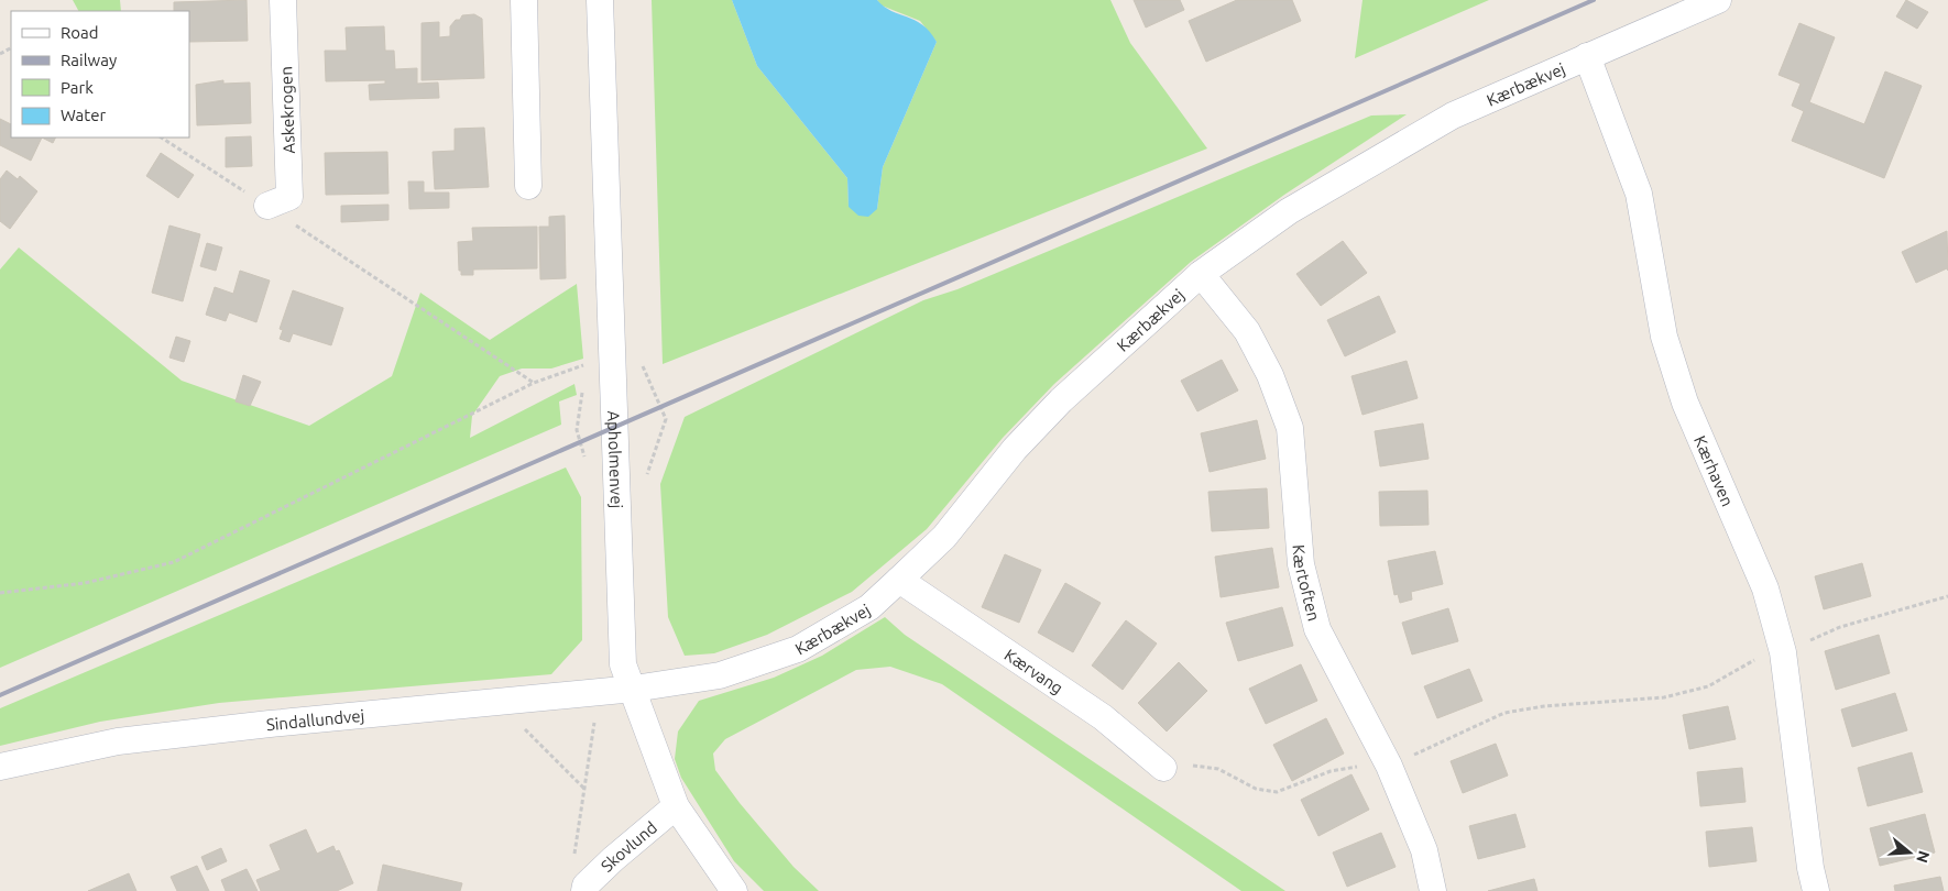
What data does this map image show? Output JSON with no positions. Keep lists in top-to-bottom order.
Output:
{
  "streets": {
    "street": [
      "Kærbækvej",
      "Askekrogen",
      "Apholmenvej",
      "Kærhaven",
      "Kærtoften",
      "Kærvang",
      "Sindallundvej",
      "Skovlund"
    ]
  },
  "crossings": [
    ["Kærbækvej", "Apholmenvej"],
    ["Kærbækvej", "Kærhaven"],
    ["Kærbækvej", "Kærtoften"],
    ["Kærbækvej", "Kærvang"],
    ["Kærbækvej", "Sindallundvej"],
    ["Apholmenvej", "Sindallundvej"],
    ["Apholmenvej", "Skovlund"]
  ],
  "legend": [
    "Road",
    "Railway",
    "Park",
    "Water"
  ],
  "north": "right"
}
